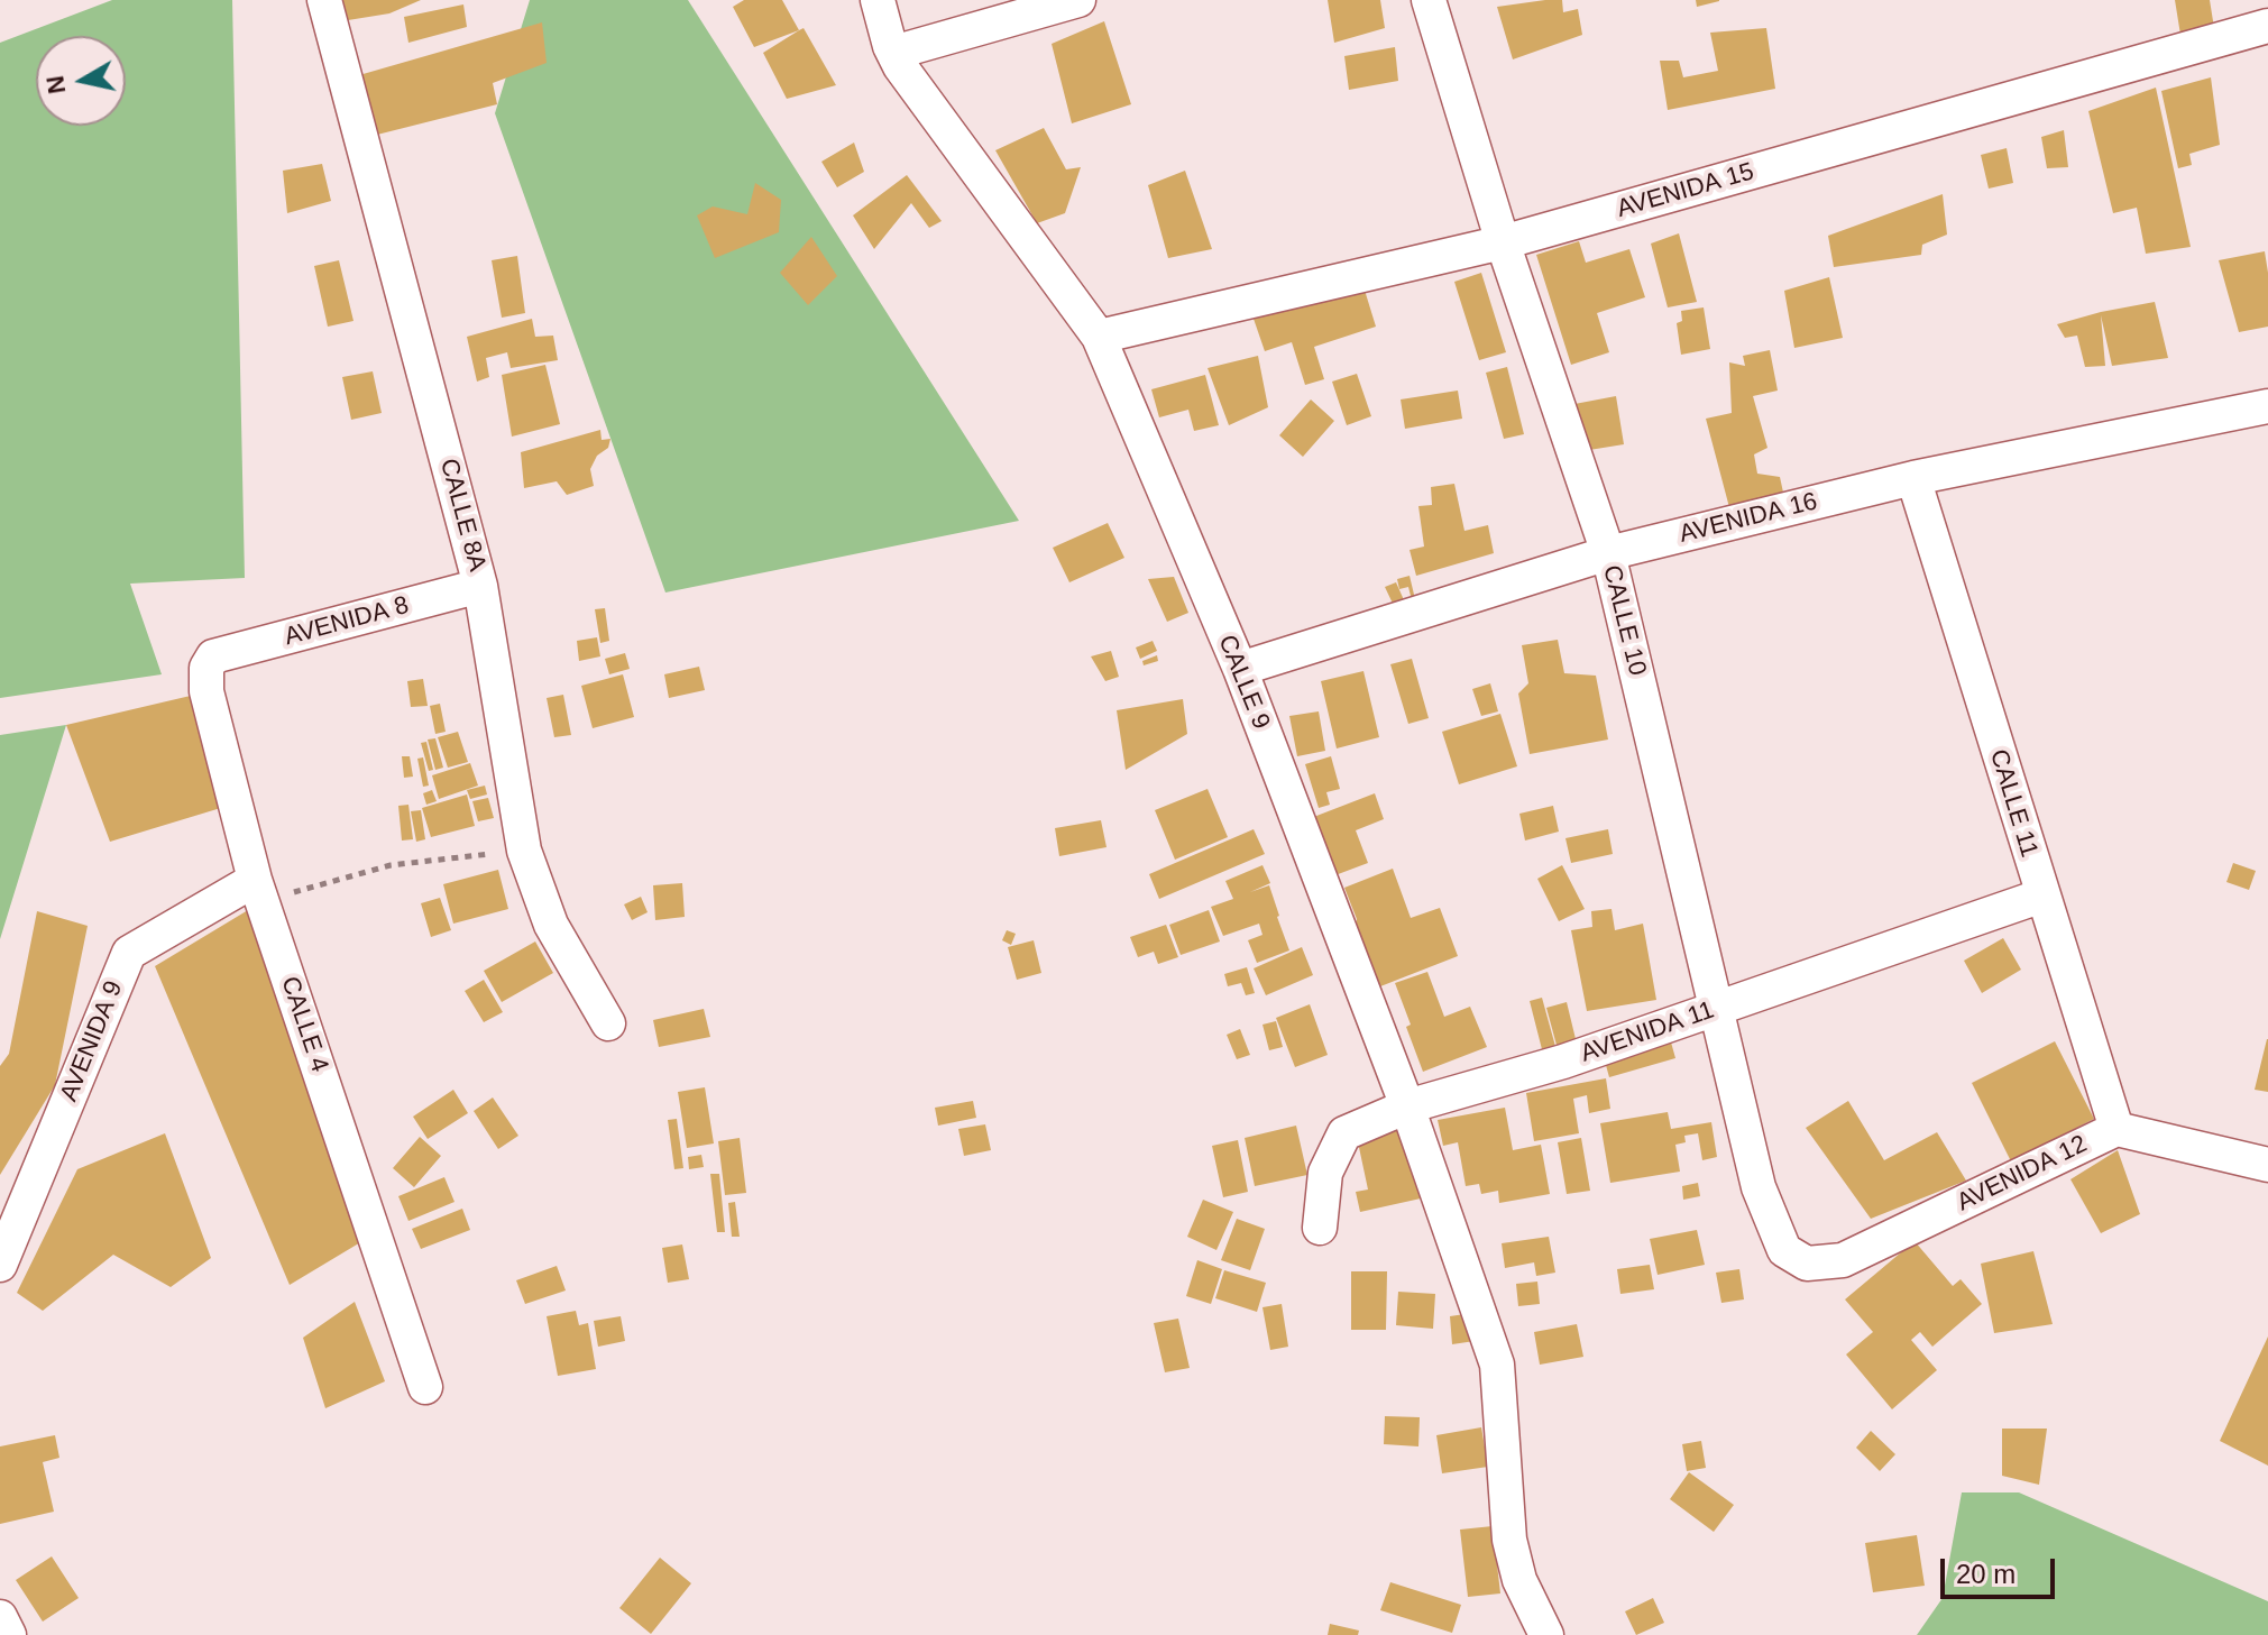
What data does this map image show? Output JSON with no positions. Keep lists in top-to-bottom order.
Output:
{
  "streets": {
    "street": [
      "AVENIDA 15",
      "CALLE 8A",
      "AVENIDA 16",
      "CALLE 10",
      "AVENIDA 8",
      "CALLE 9",
      "CALLE 11",
      "CALLE 4",
      "AVENIDA 11",
      "AVENIDA 9",
      "AVENIDA 12"
    ]
  },
  "crossings": [
    ["AVENIDA 15", "CALLE 10"],
    ["AVENIDA 15", "CALLE 9"],
    ["CALLE 8A", "AVENIDA 8"],
    ["AVENIDA 16", "CALLE 10"],
    ["AVENIDA 16", "CALLE 9"],
    ["AVENIDA 16", "CALLE 11"],
    ["CALLE 10", "AVENIDA 11"],
    ["CALLE 10", "AVENIDA 12"],
    ["AVENIDA 8", "CALLE 4"],
    ["CALLE 9", "AVENIDA 11"],
    ["CALLE 11", "AVENIDA 11"],
    ["CALLE 11", "AVENIDA 12"],
    ["CALLE 4", "AVENIDA 9"]
  ],
  "scale_bar": "20 m",
  "north": "left"
}
